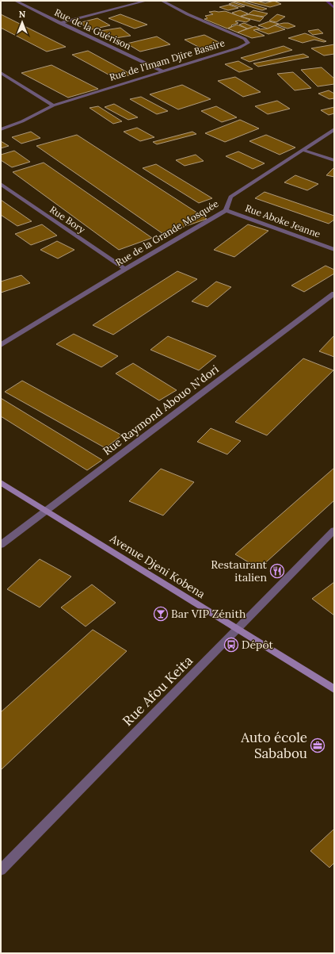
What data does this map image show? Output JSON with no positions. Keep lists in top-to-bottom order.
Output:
{
  "streets": {
    "street": [
      "Rue de la Guérison",
      "Rue de l'Imam Djire Bassire",
      "Rue Bory",
      "Rue Aboke Jeanne",
      "Rue de la Grande Mosquée",
      "Rue Raymond Abouo N'dori",
      "Avenue Djeni Kobena",
      "Rue Afou Keita"
    ]
  },
  "crossings": [
    ["Rue de la Guérison", "Rue de l'Imam Djire Bassire"],
    ["Rue Bory", "Rue de la Grande Mosquée"],
    ["Rue Aboke Jeanne", "Rue de la Grande Mosquée"],
    ["Rue Raymond Abouo N'dori", "Avenue Djeni Kobena"],
    ["Avenue Djeni Kobena", "Rue Afou Keita"]
  ],
  "places": {
    "restaurant": ["Restaurant italien"],
    "bar": ["Bar VIP Zénith"],
    "bus stop": ["Dépôt"],
    "office": ["Auto école Sababou"]
  },
  "north": "top"
}
